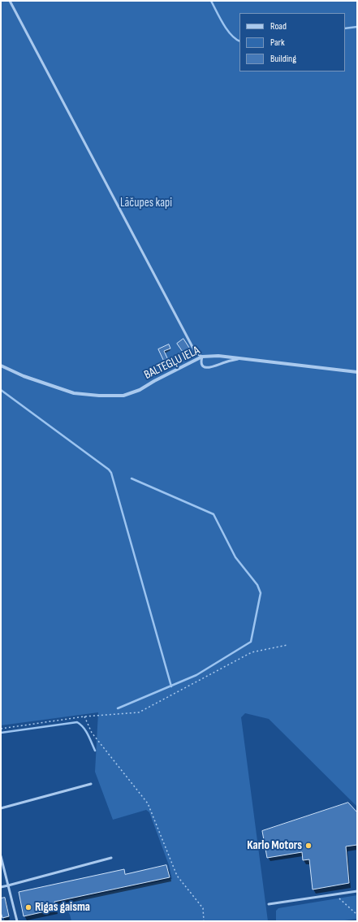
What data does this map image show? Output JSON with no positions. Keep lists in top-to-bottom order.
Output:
{
  "streets": {
    "street": ["BALTEGĻU IELA"]
  },
  "parks": ["Lāčupes kapi"],
  "places": ["Karlo Motors", "Rīgas gaisma"],
  "legend": ["Road", "Park", "Building"]
}
